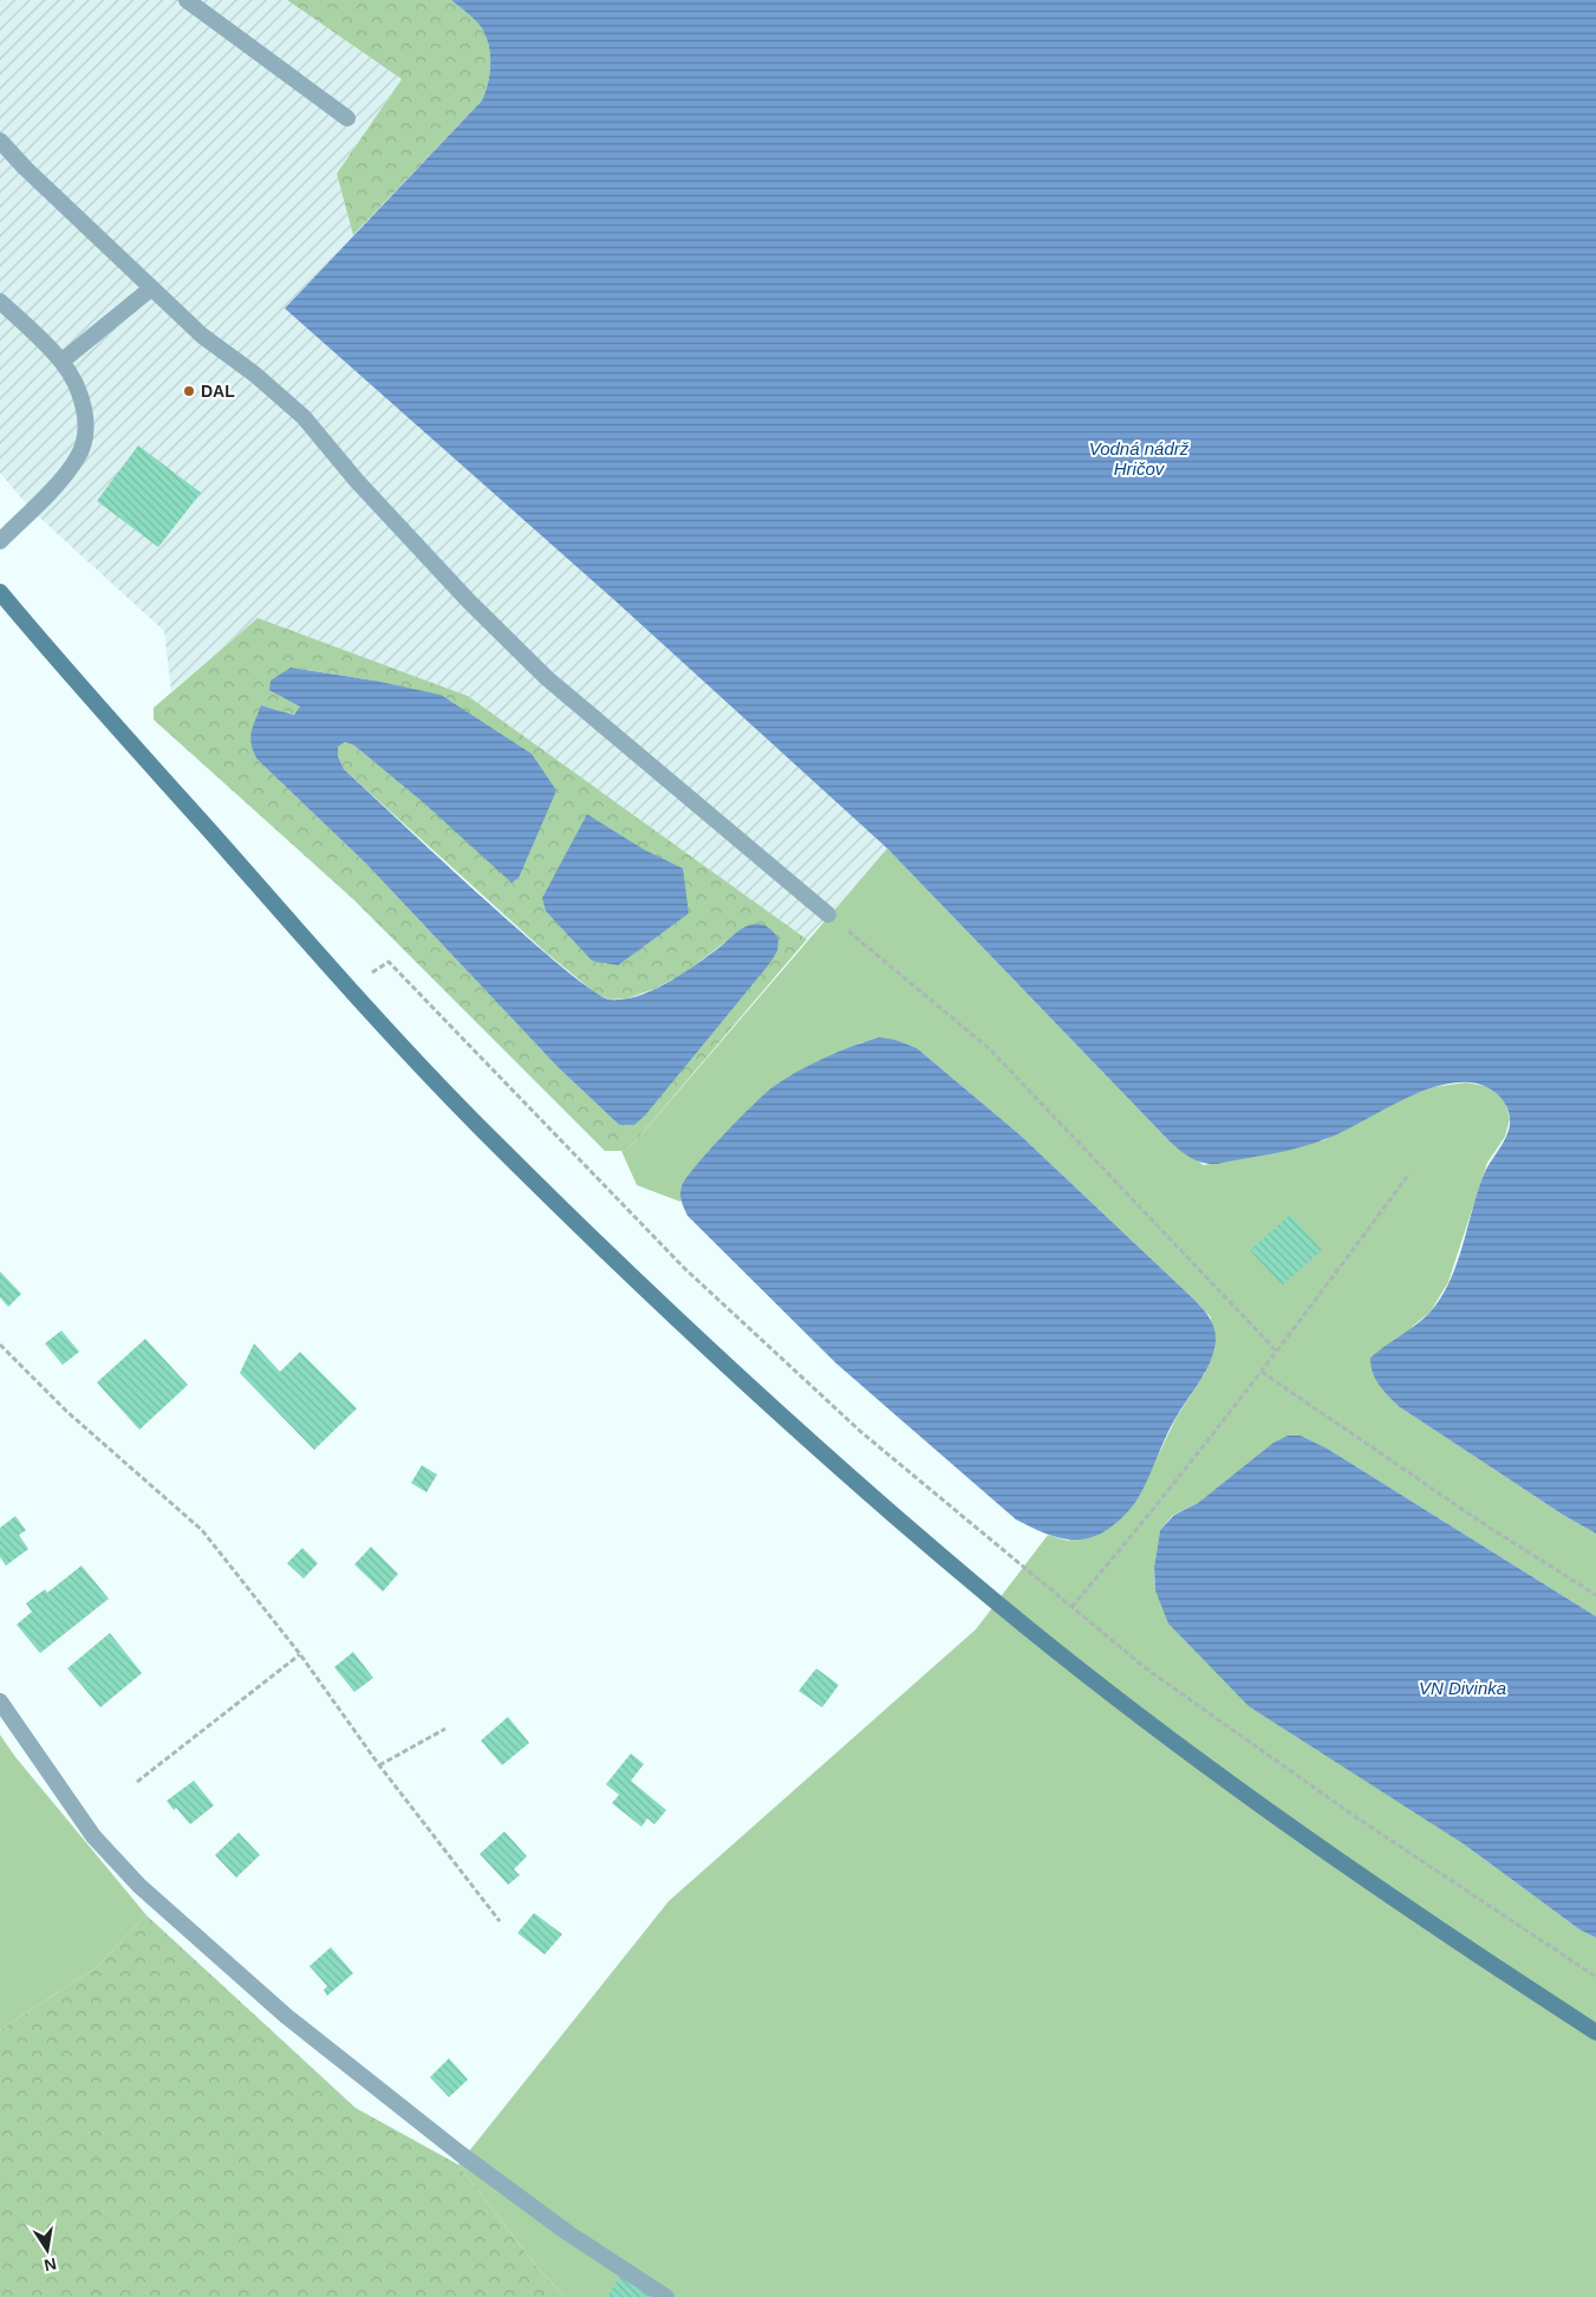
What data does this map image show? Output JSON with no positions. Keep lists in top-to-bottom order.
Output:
{
  "water": ["Vodná nádrž Hričov", "VN Divinka"],
  "places": ["DAL"],
  "north": "bottom"
}
